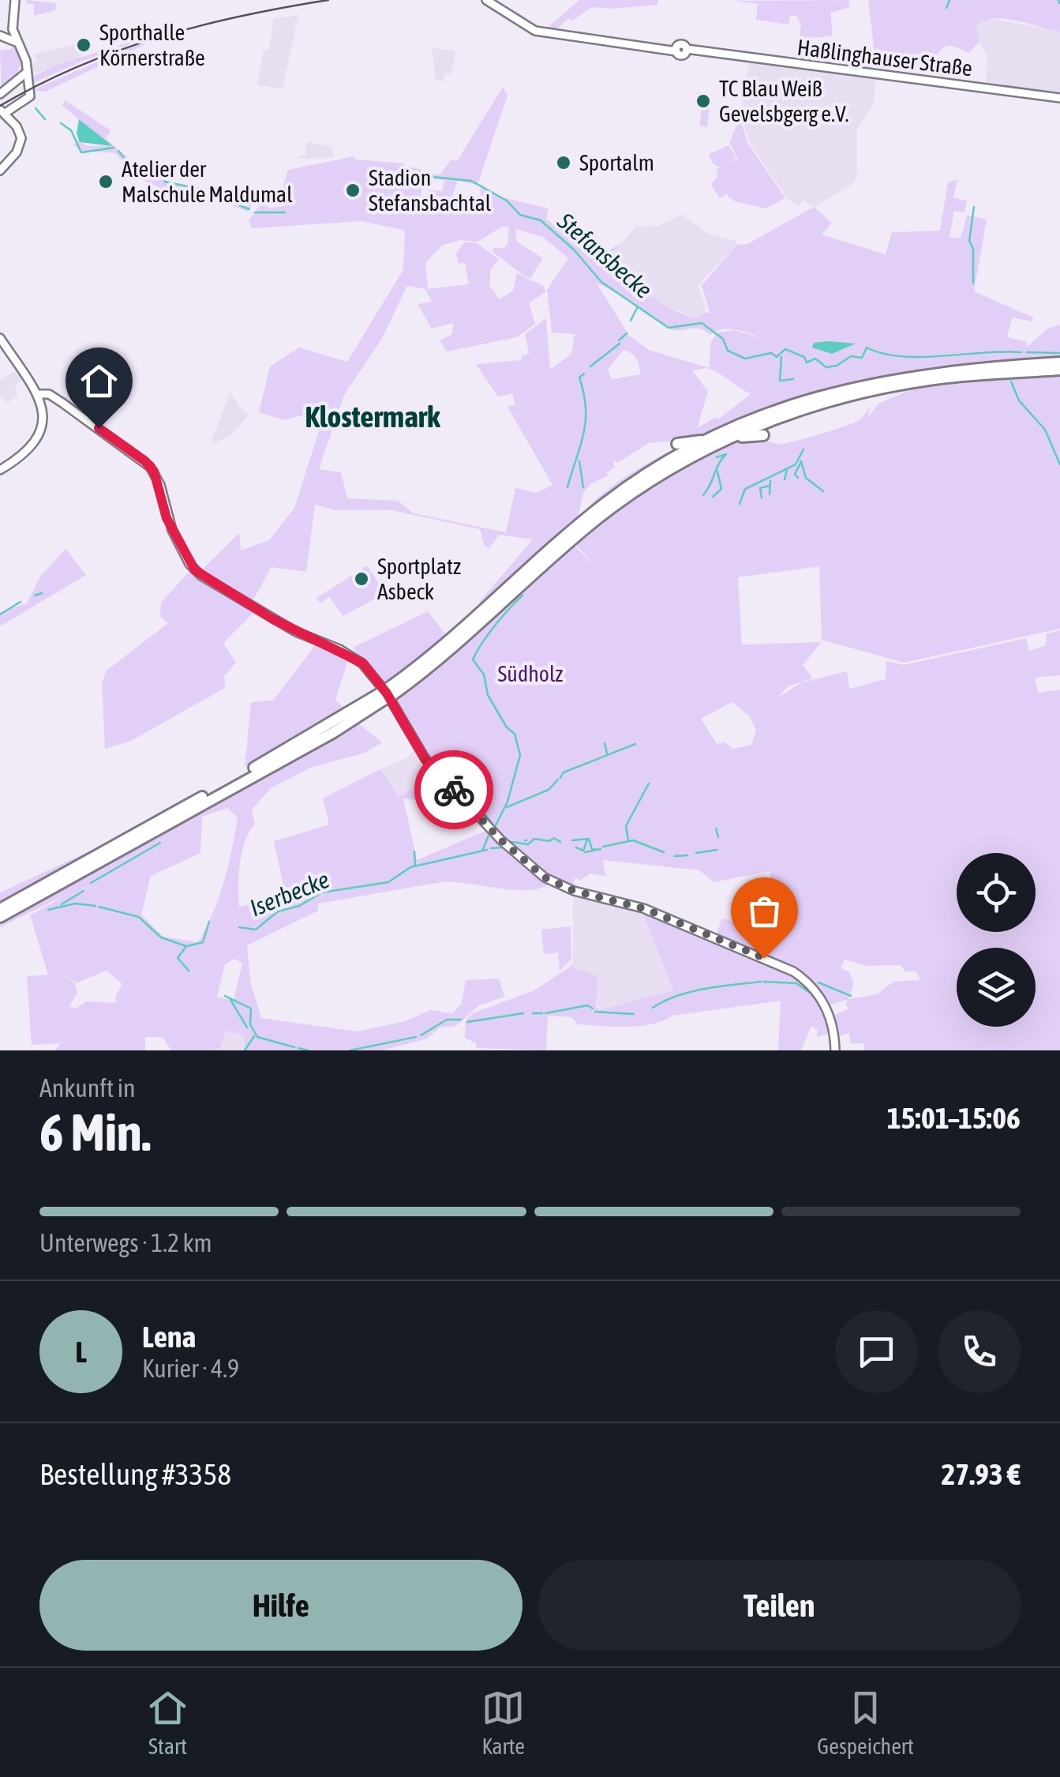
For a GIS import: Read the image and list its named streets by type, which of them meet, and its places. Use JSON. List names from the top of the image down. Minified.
{"streets":{"main road":["Haßlinghauser Straße"]},"districts":["Klostermark"],"water":["Stefansbecke","Iserbecke"],"parks":["Südholz"],"places":["Sporthalle Körnerstraße","TC Blau Weiß Gevelsbgerg e.V.","Sportalm","Atelier der Malschule Maldumal","Stadion Stefansbachtal","Sportplatz Asbeck"],"page":{"heading":["6 Min.","Ankunft in","15:01–15:06"],"panel":["Lena","Kurier · 4.9","Bestellung #3358","27.93 €"],"bar":"Unterwegs · 1.2 km","round":"L","buttons":["Hilfe","Teilen"],"tabs":["Start","Karte","Gespeichert"]}}
